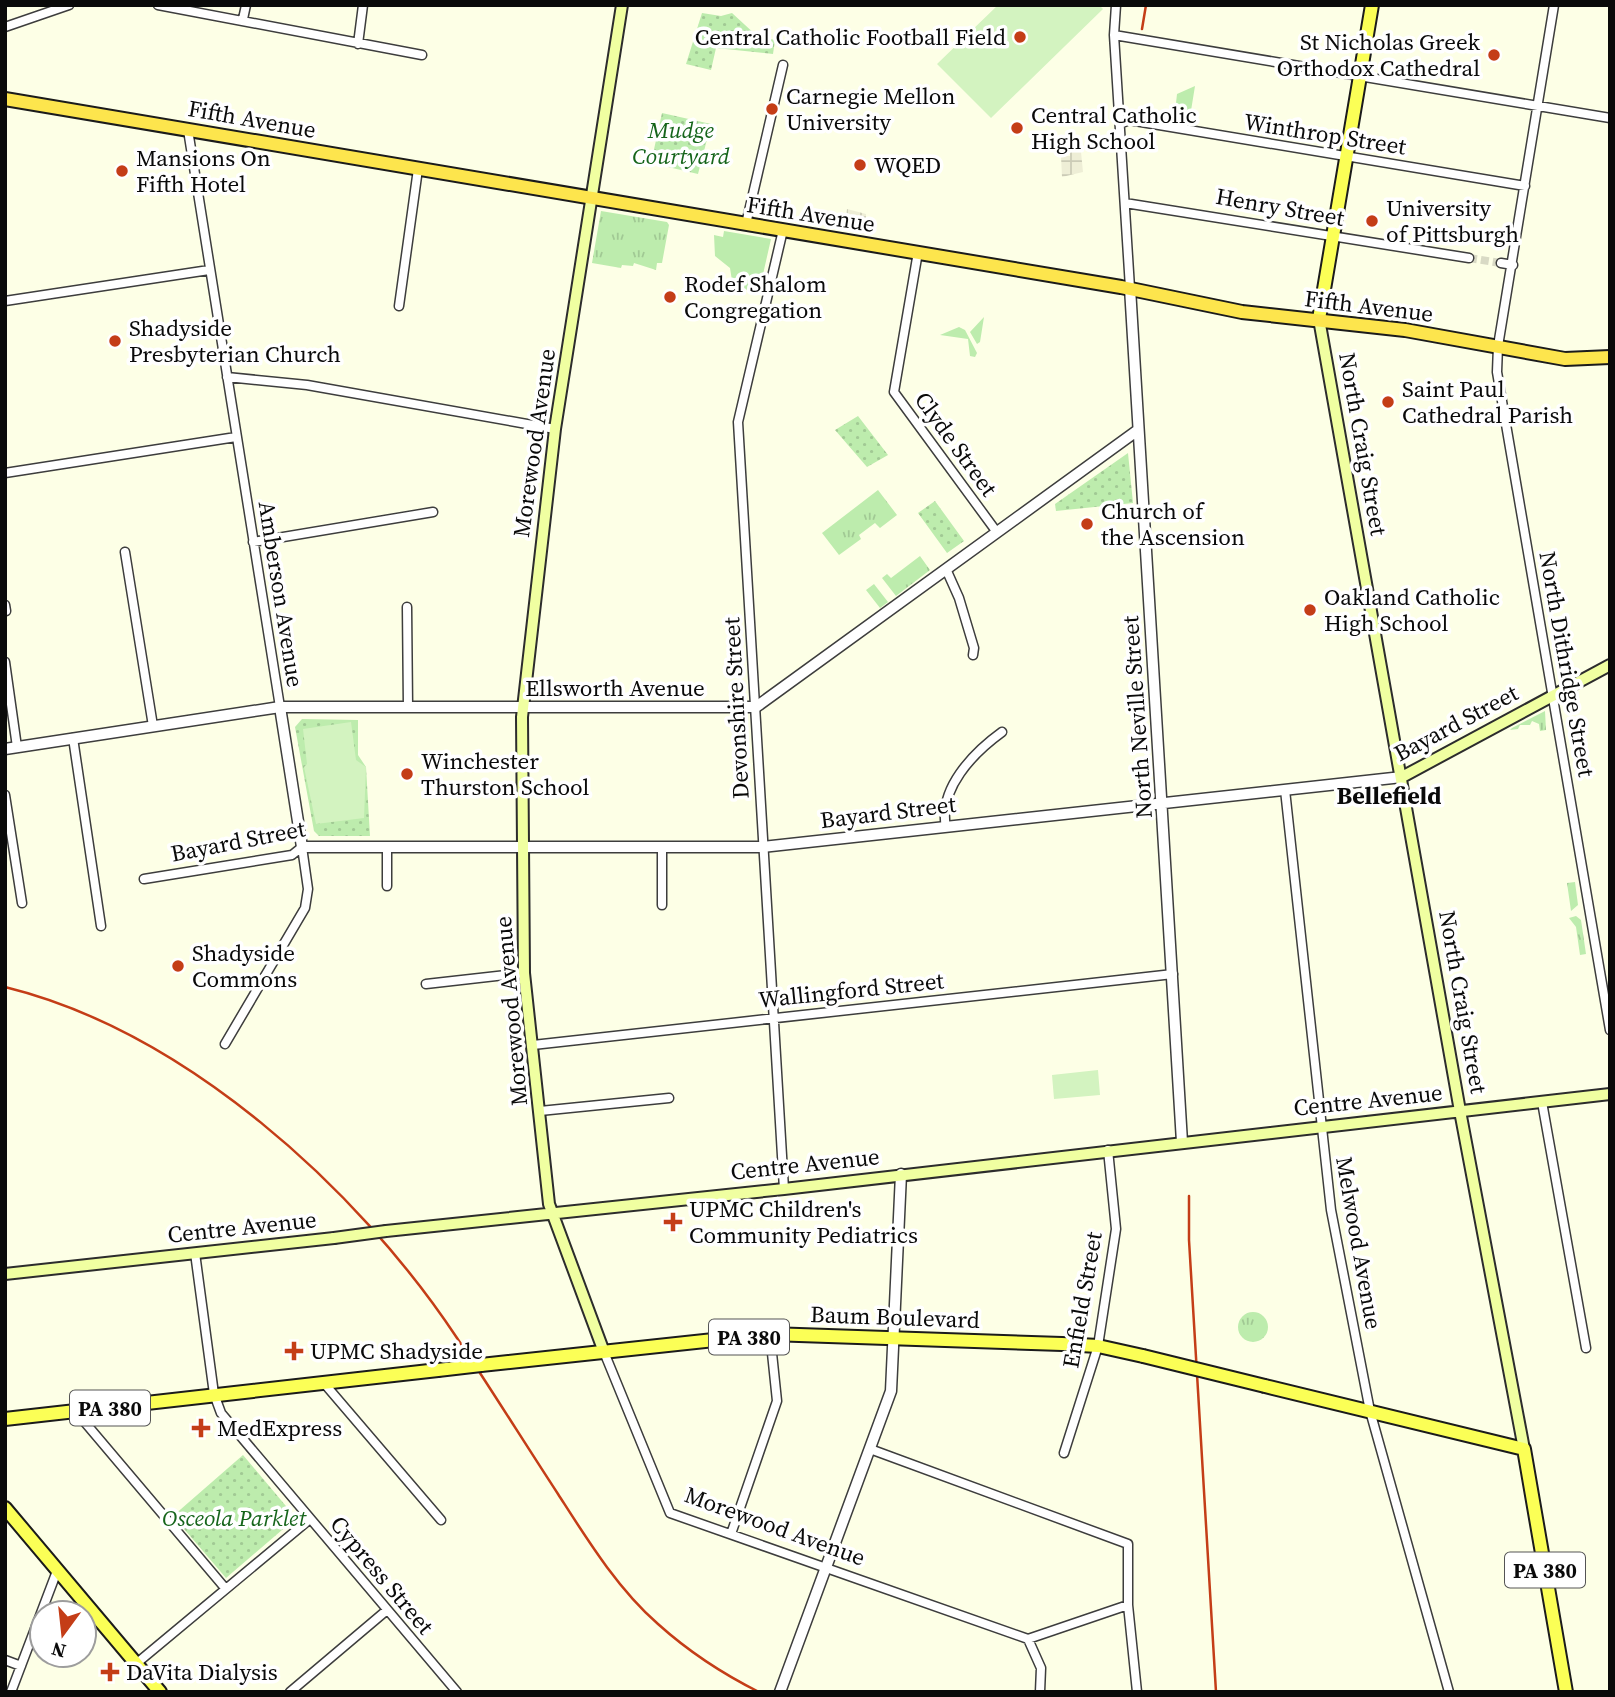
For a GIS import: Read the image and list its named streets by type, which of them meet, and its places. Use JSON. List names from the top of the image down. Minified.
{"streets":{"highway":["Fifth Avenue"],"main road":["Morewood Avenue","North Craig Street","Bayard Street","Centre Avenue","Baum Boulevard","PA 380"],"street":["Winthrop Street","Henry Street","Clyde Street","Amberson Avenue","North Dithridge Street","Ellsworth Avenue","Devonshire Street","North Neville Street","Wallingford Street","Melwood Avenue","Enfield Street","Cypress Street"]},"crossings":[["Fifth Avenue","Morewood Avenue"],["Fifth Avenue","Clyde Street"],["Fifth Avenue","North Craig Street"],["Fifth Avenue","Amberson Avenue"],["Fifth Avenue","North Dithridge Street"],["Fifth Avenue","Devonshire Street"],["Fifth Avenue","North Neville Street"],["Winthrop Street","North Dithridge Street"],["Morewood Avenue","Ellsworth Avenue"],["Morewood Avenue","Bayard Street"],["Morewood Avenue","Wallingford Street"],["Morewood Avenue","Centre Avenue"],["Morewood Avenue","Baum Boulevard"],["North Craig Street","Bayard Street"],["North Craig Street","Centre Avenue"],["North Craig Street","Baum Boulevard"],["Amberson Avenue","Ellsworth Avenue"],["Amberson Avenue","Bayard Street"],["North Dithridge Street","Bayard Street"],["Ellsworth Avenue","Devonshire Street"],["Devonshire Street","Bayard Street"],["Devonshire Street","Wallingford Street"],["Devonshire Street","Centre Avenue"],["North Neville Street","Bayard Street"],["North Neville Street","Wallingford Street"],["North Neville Street","Centre Avenue"],["Bayard Street","Melwood Avenue"],["Centre Avenue","Melwood Avenue"],["Centre Avenue","Enfield Street"],["Centre Avenue","Cypress Street"],["Melwood Avenue","Baum Boulevard"],["Enfield Street","Baum Boulevard"],["Baum Boulevard","Cypress Street"]],"districts":["Bellefield"],"parks":["Mudge Courtyard","Osceola Parklet"],"places":{"other":["Central Catholic Football Field","St Nicholas Greek Orthodox Cathedral","Carnegie Mellon University","Central Catholic High School","WQED","Mansions On Fifth Hotel","University of Pittsburgh","Rodef Shalom Congregation","Shadyside Presbyterian Church","Saint Paul Cathedral Parish","Church of the Ascension","Oakland Catholic High School","Winchester Thurston School","Shadyside Commons"],"health":["UPMC Children's Community Pediatrics","UPMC Shadyside","MedExpress","DaVita Dialysis"]},"north":"bottom"}
